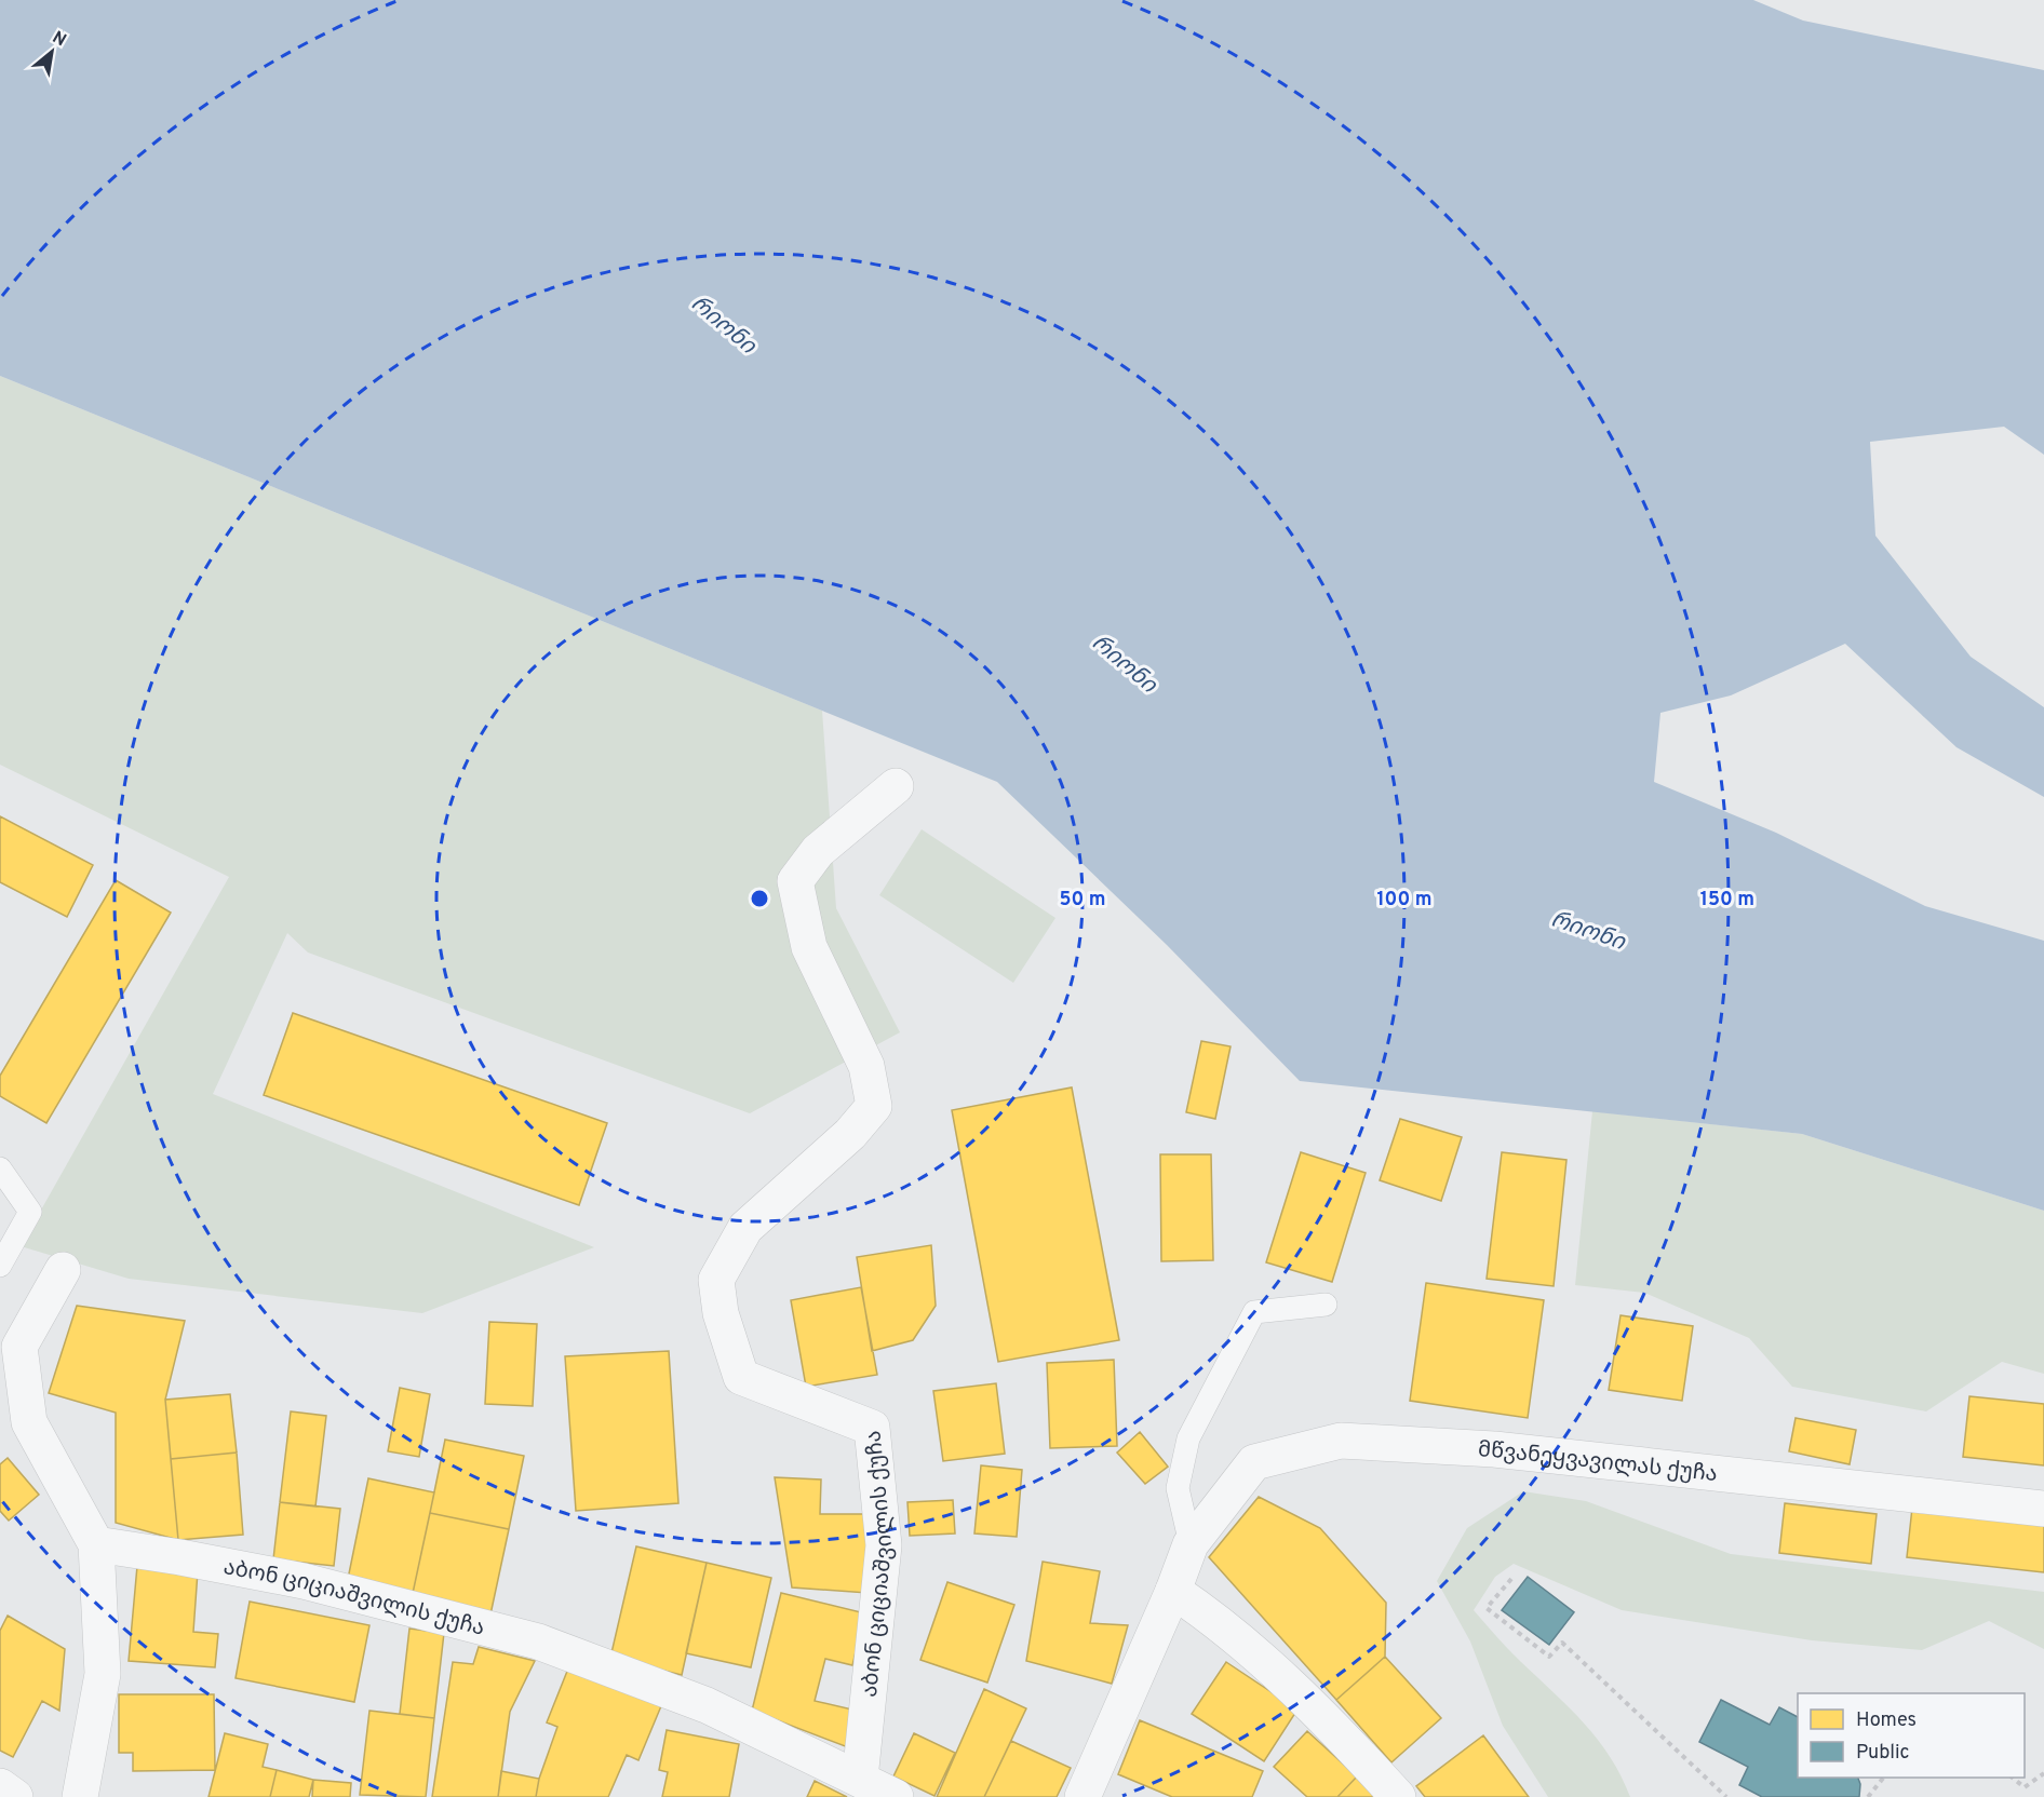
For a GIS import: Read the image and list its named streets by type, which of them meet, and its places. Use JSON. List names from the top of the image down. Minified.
{"streets":{"street":["მწვანეყვავილას ქუჩა","აბონ ციციაშვილის ქუჩა"]},"water":["რიონი"],"legend":["Homes","Public"],"north":"top right","rings":["50 m","100 m","150 m"]}
